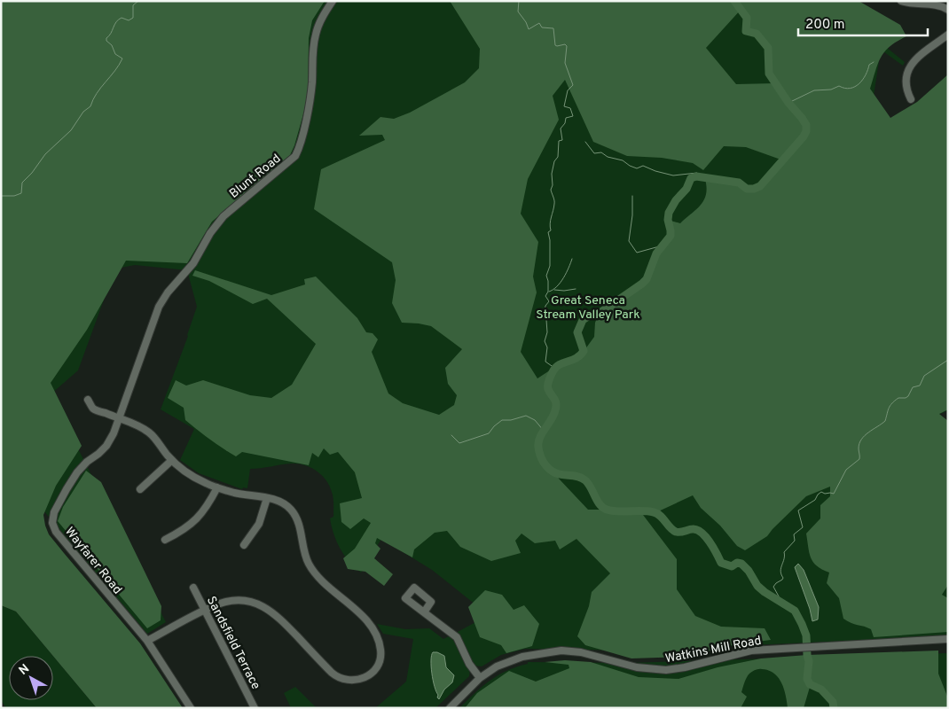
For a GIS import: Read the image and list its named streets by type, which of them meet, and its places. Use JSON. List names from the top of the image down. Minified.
{"streets":{"street":["Blunt Road","Wayfarer Road","Sandsfield Terrace","Watkins Mill Road"]},"crossings":[["Blunt Road","Wayfarer Road"]],"parks":["Great Seneca Stream Valley Park"],"scale_bar":"200 m","north":"top left"}
